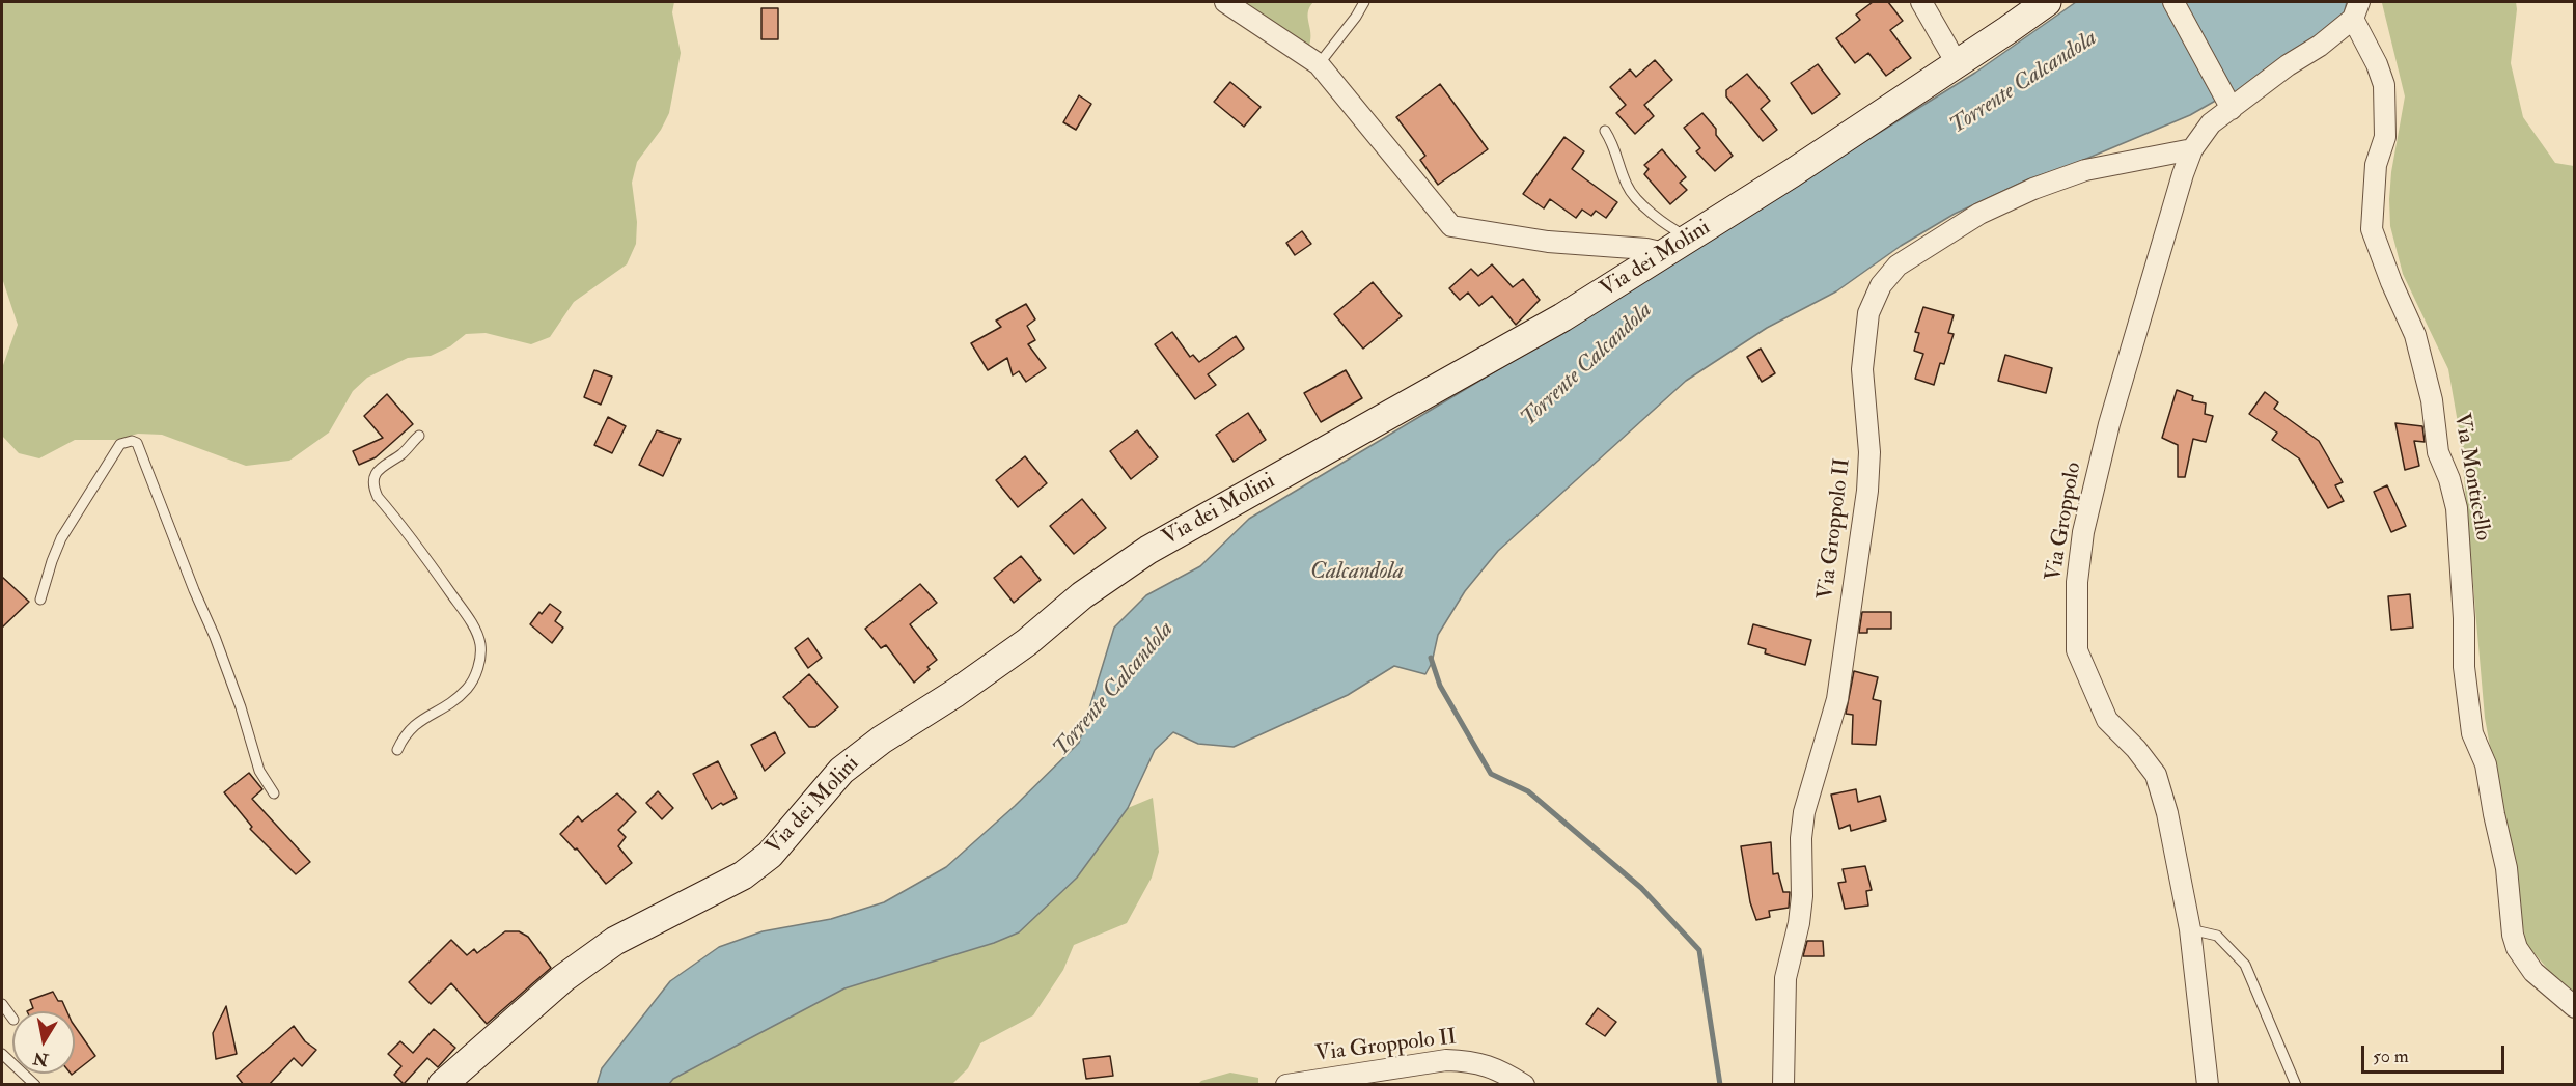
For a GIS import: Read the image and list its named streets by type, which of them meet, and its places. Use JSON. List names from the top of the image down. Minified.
{"streets":{"street":["Via dei Molini","Via Monticello","Via Groppolo","Via Groppolo II"]},"crossings":[["Via Monticello","Via Groppolo"],["Via Groppolo","Via Groppolo II"]],"water":["Torrente Calcandola","Calcandola"],"scale_bar":"50 m","north":"bottom"}
